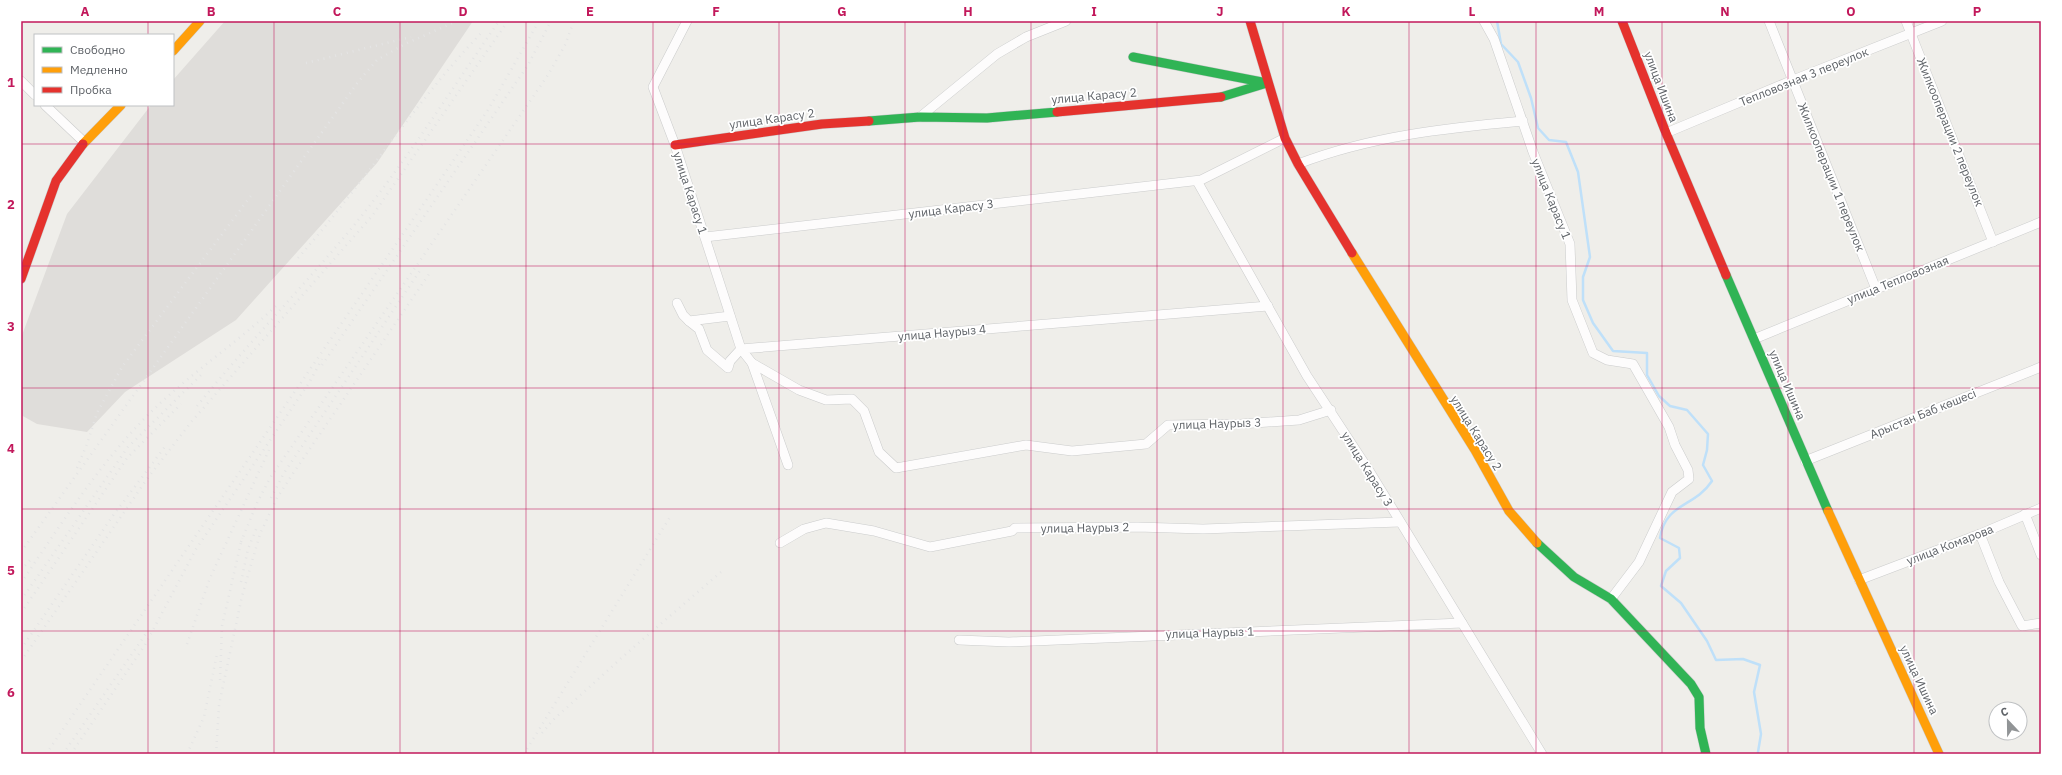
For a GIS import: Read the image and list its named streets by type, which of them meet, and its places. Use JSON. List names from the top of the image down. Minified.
{"streets":{"street":["Тепловозная 3 переулок","улица Ишина","улица Карасу 2","Жилкооперации 2 переулок","Жилкооперации 1 переулок","улица Карасу 1","улица Карасу 3","улица Тепловозная","улица Наурыз 4","Арыстан Баб көшесі","улица Наурыз 3","улица Наурыз 2","улица Комарова","улица Наурыз 1"]},"crossings":[["Тепловозная 3 переулок","улица Ишина"],["Тепловозная 3 переулок","Жилкооперации 2 переулок"],["Тепловозная 3 переулок","Жилкооперации 1 переулок"],["улица Ишина","улица Тепловозная"],["улица Ишина","Арыстан Баб көшесі"],["улица Ишина","улица Комарова"],["улица Карасу 2","улица Карасу 1"],["улица Карасу 2","улица Карасу 3"],["Жилкооперации 2 переулок","улица Тепловозная"],["Жилкооперации 1 переулок","улица Тепловозная"],["улица Карасу 1","улица Карасу 3"],["улица Карасу 1","улица Наурыз 4"],["улица Карасу 3","улица Наурыз 4"],["улица Карасу 3","улица Наурыз 3"],["улица Карасу 3","улица Наурыз 2"],["улица Карасу 3","улица Наурыз 1"]],"legend":["Свободно","Медленно","Пробка"],"north":"top","grid":{"columns":["A","B","C","D","E","F","G","H","I","J","K","L","M","N","O","P"],"rows":["1","2","3","4","5","6"]}}
